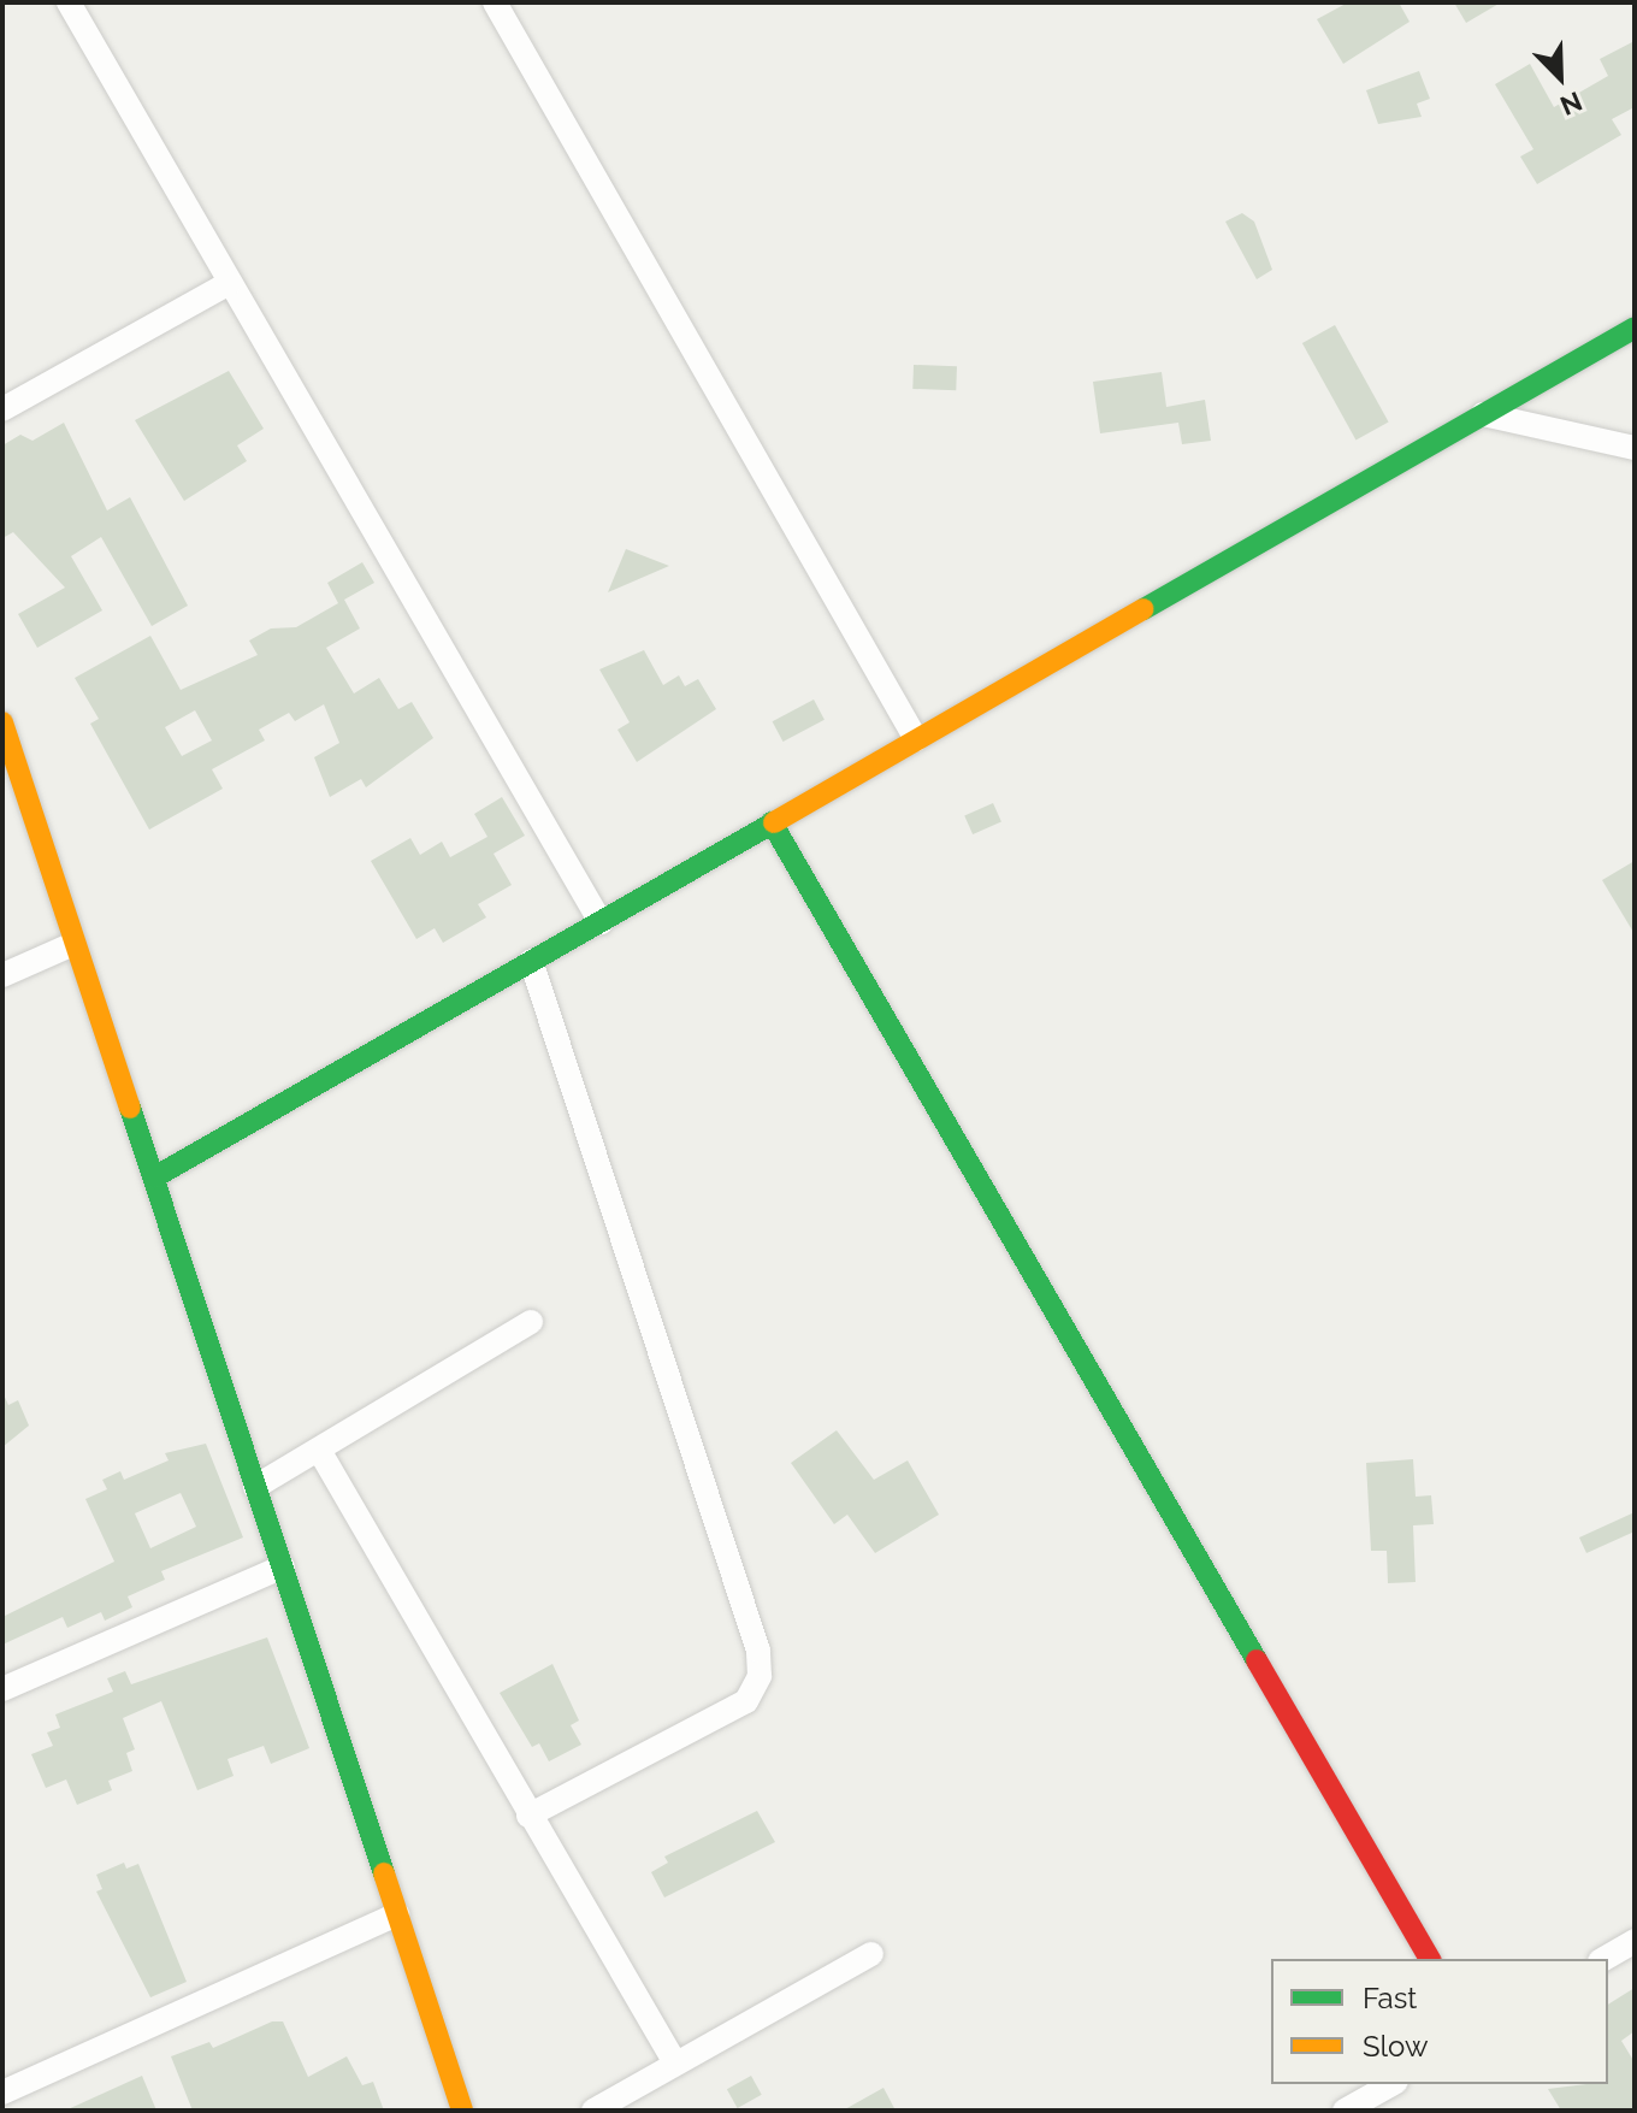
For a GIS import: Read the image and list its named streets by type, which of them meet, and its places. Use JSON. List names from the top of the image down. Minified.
{"legend":["Fast","Slow"],"north":"bottom right"}
